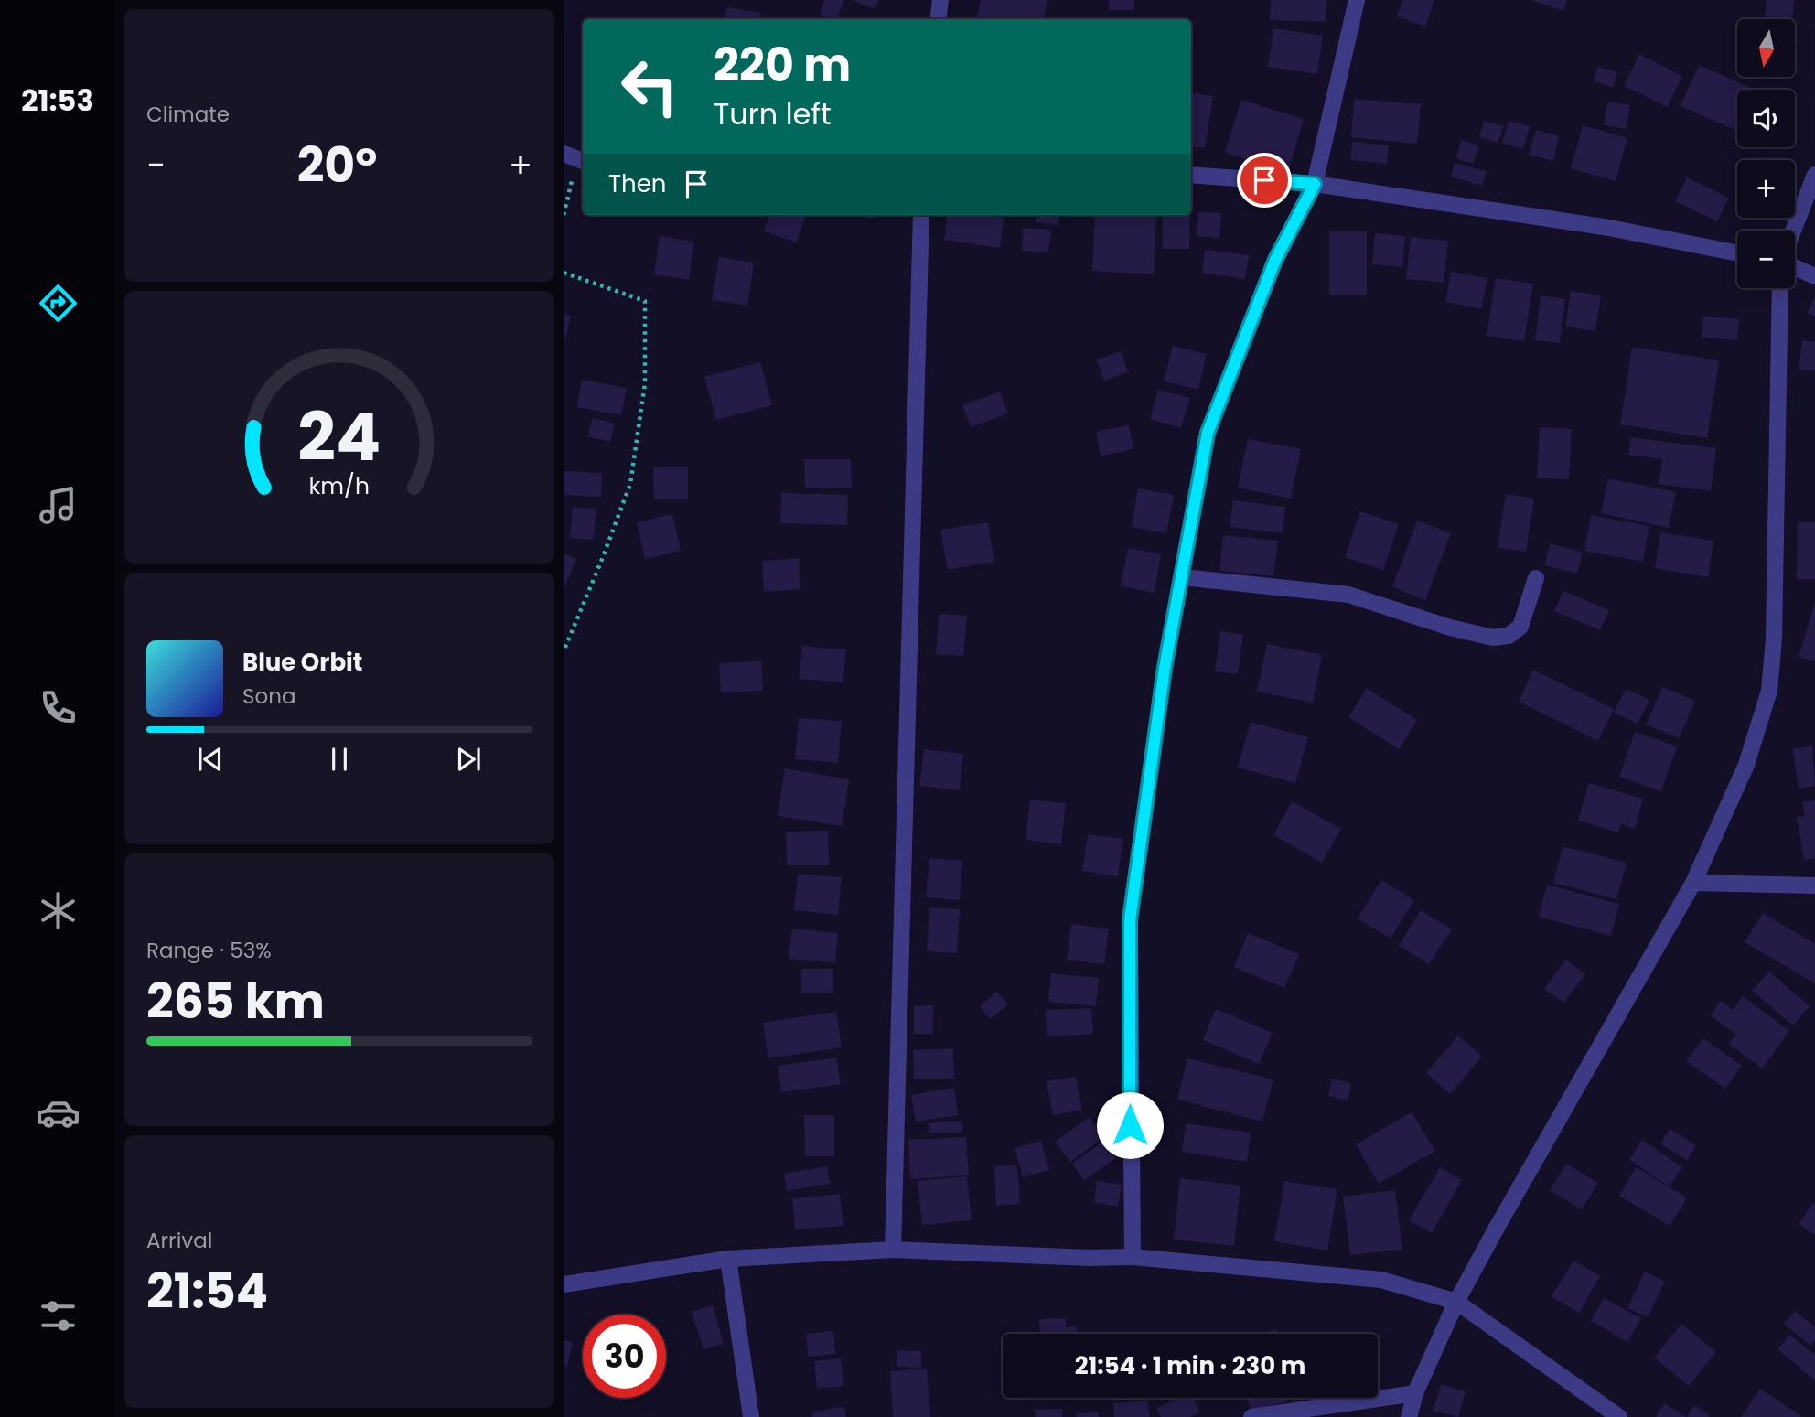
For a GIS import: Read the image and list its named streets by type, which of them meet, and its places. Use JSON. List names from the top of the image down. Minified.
{"north":"bottom","page":{"tabs":"21:53","tile":["Climate",["Range · 53%","265 km"],["Arrival","21:54"]],"map_buttons":["+","−"],"turn":["220 m","Turn left"],"heat":["−","20°","+"],"then":"Then","song":["Blue Orbit","Sona"],"limit":"30","trip":"21:54 · 1 min · 230 m","gauge":["24","km/h"]}}
